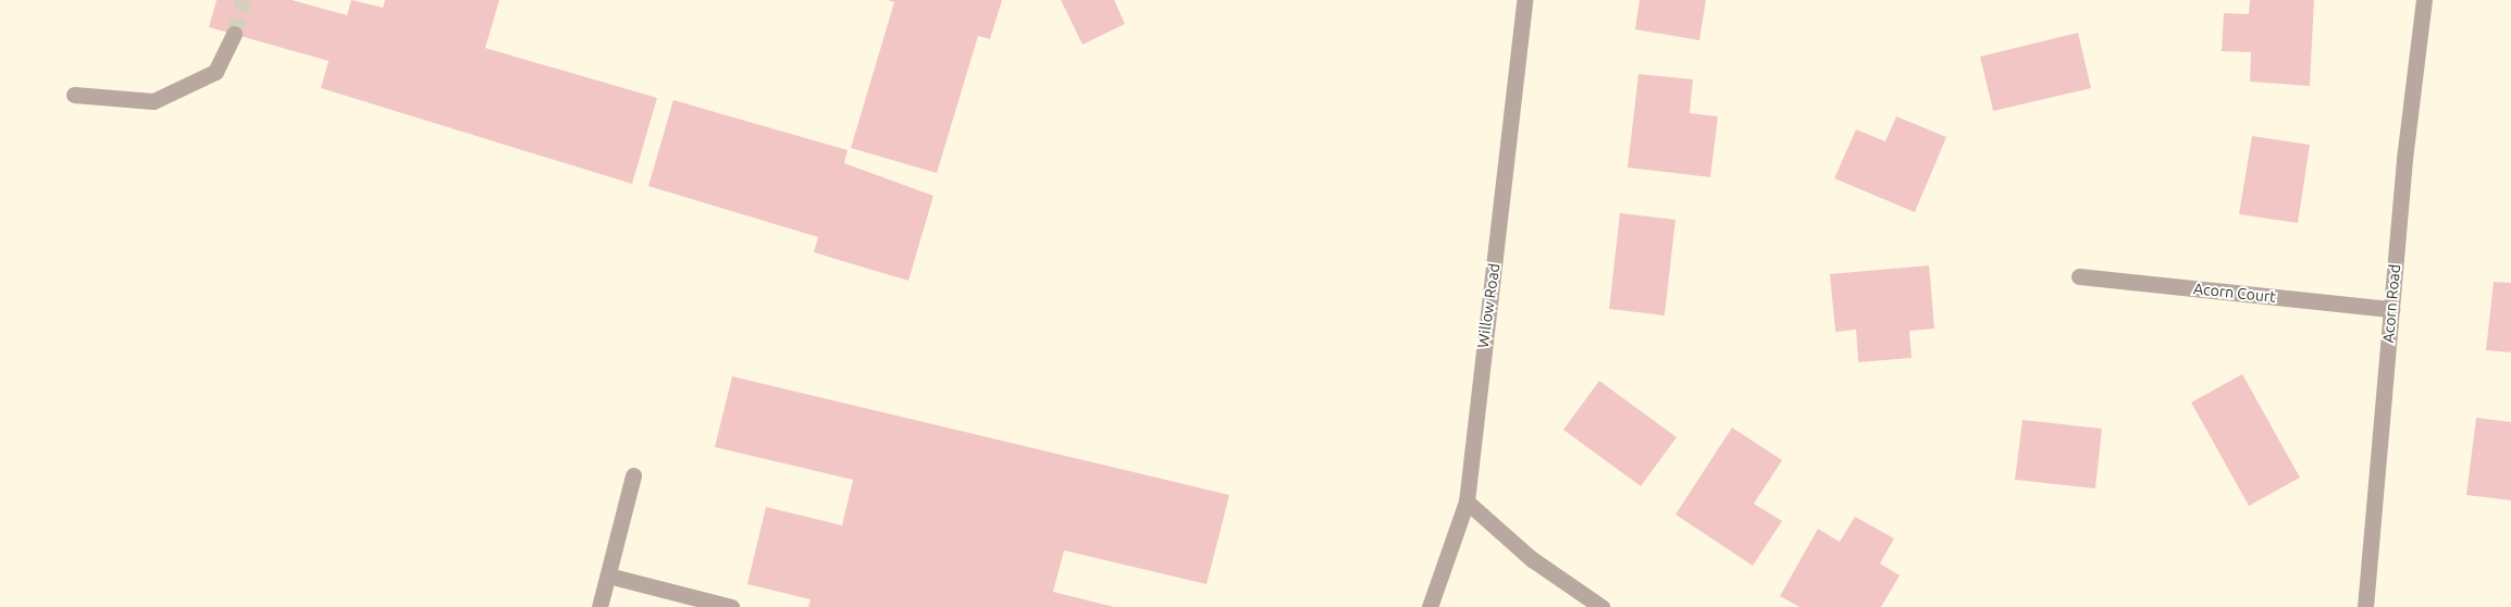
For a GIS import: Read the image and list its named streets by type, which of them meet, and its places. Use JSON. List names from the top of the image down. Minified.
{"streets":{"street":["Acorn Court","Acorn Road","Willow Road"]},"crossings":[["Acorn Court","Acorn Road"]]}
